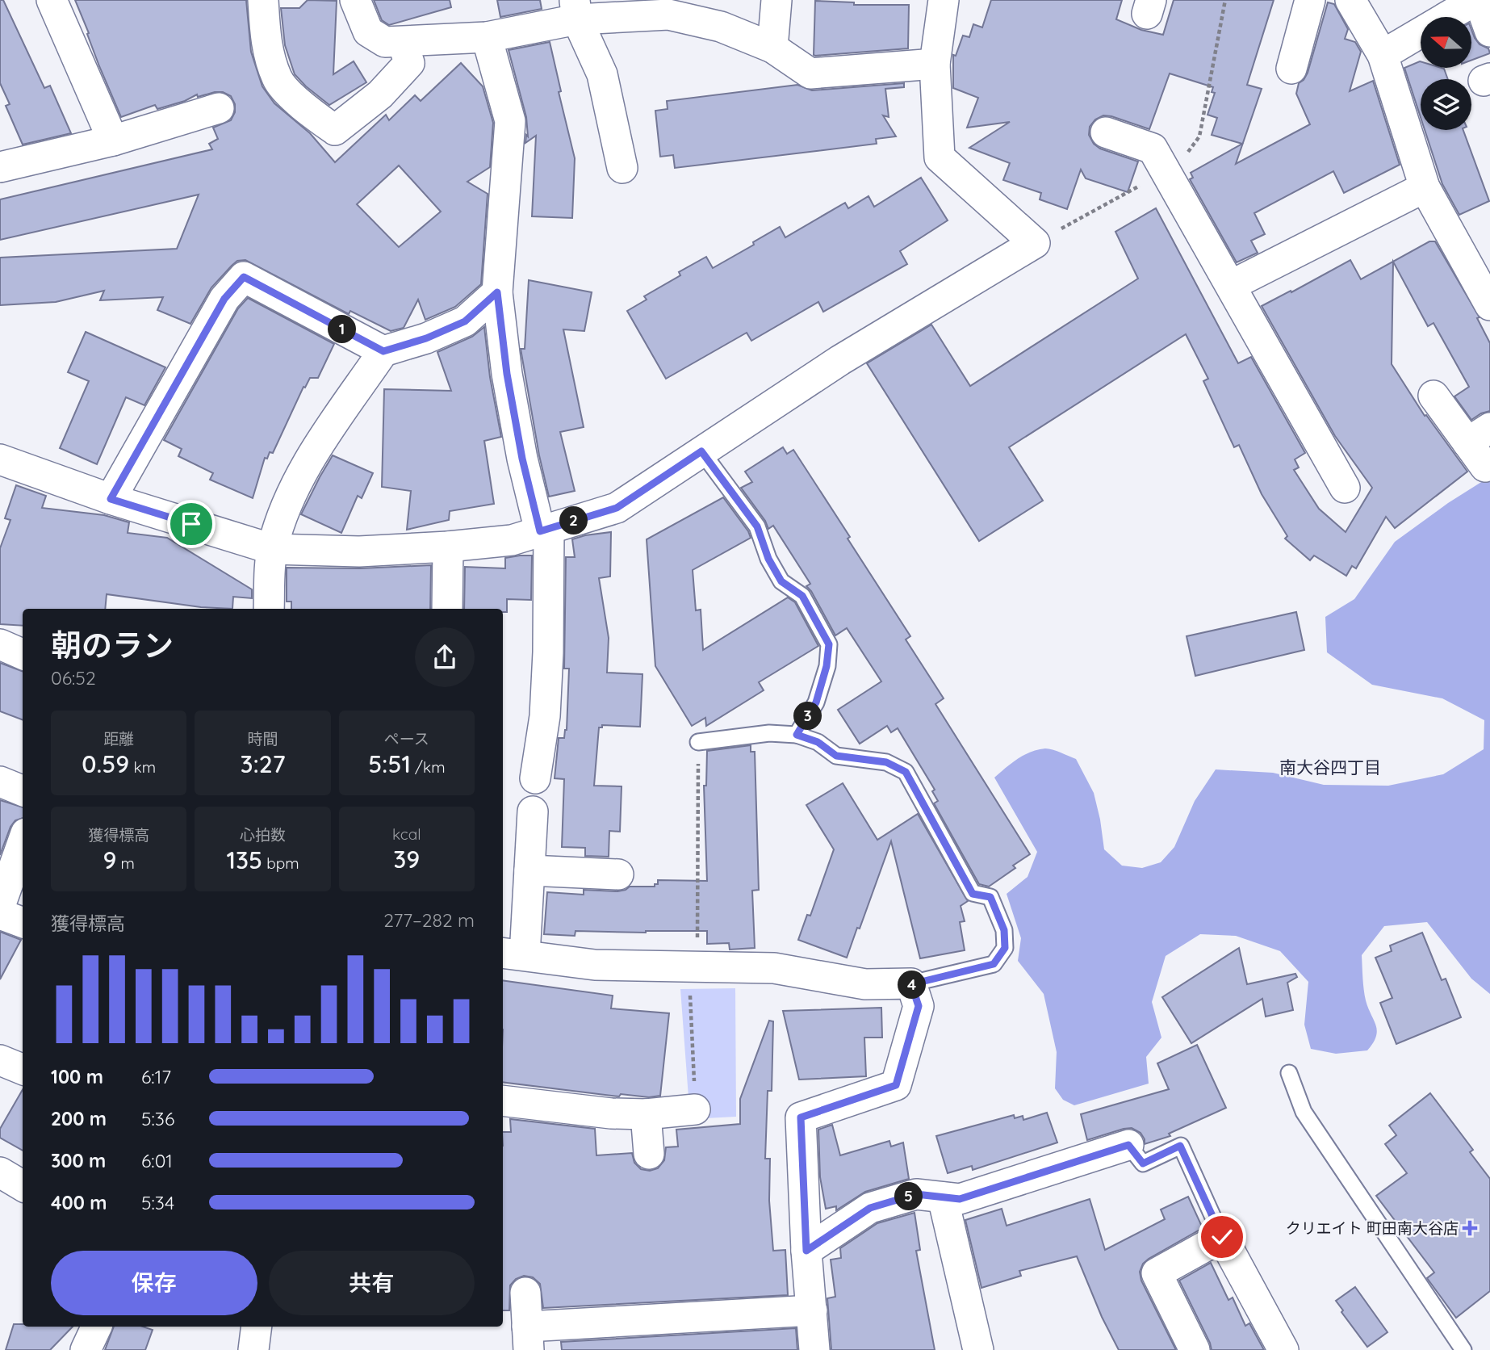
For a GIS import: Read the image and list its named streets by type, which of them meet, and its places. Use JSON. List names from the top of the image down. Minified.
{"districts":["南大谷四丁目"],"places":{"health":["クリエイト 町田南大谷店"]},"north":"left","page":{"pins":["1","2","3","4","5"],"heading":["朝のラン","06:52"],"stats":[["距離","0.59 km"],["時間","3:27"],["ペース","5:51 /km"],["獲得標高","9 m"],["心拍数","135 bpm"],["kcal","39"]],"chart":["獲得標高","277–282 m"],"list":[{"name":"100 m","note":"6:17"},{"name":"200 m","note":"5:36"},{"name":"300 m","note":"6:01"},{"name":"400 m","note":"5:34"}],"buttons":["保存","共有"]}}
